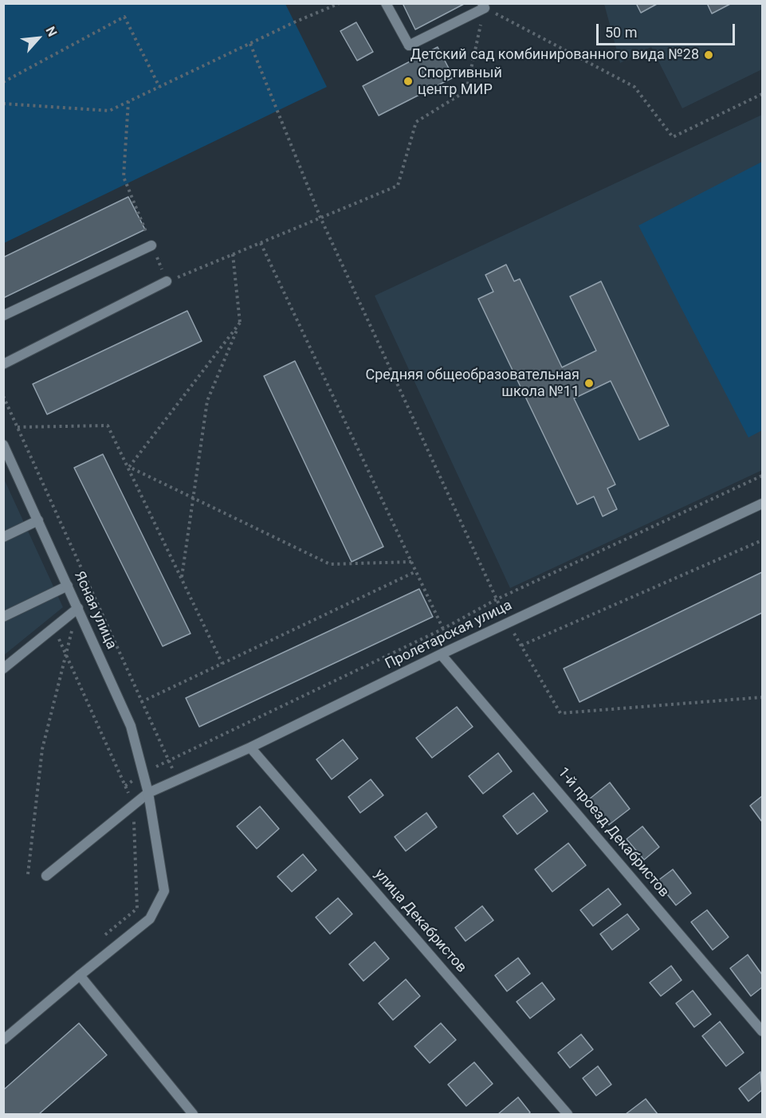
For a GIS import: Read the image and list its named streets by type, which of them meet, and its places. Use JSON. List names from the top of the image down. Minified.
{"streets":{"street":["Ясная улица","Пролетарская улица","1-й проезд Декабристов","улица Декабристов"]},"crossings":[["Ясная улица","Пролетарская улица"],["Пролетарская улица","1-й проезд Декабристов"],["Пролетарская улица","улица Декабристов"]],"places":["Детский сад комбинированного вида №28","Спортивный центр МИР","Средняя общеобразовательная школа №11"],"scale_bar":"50 m","north":"top right"}
